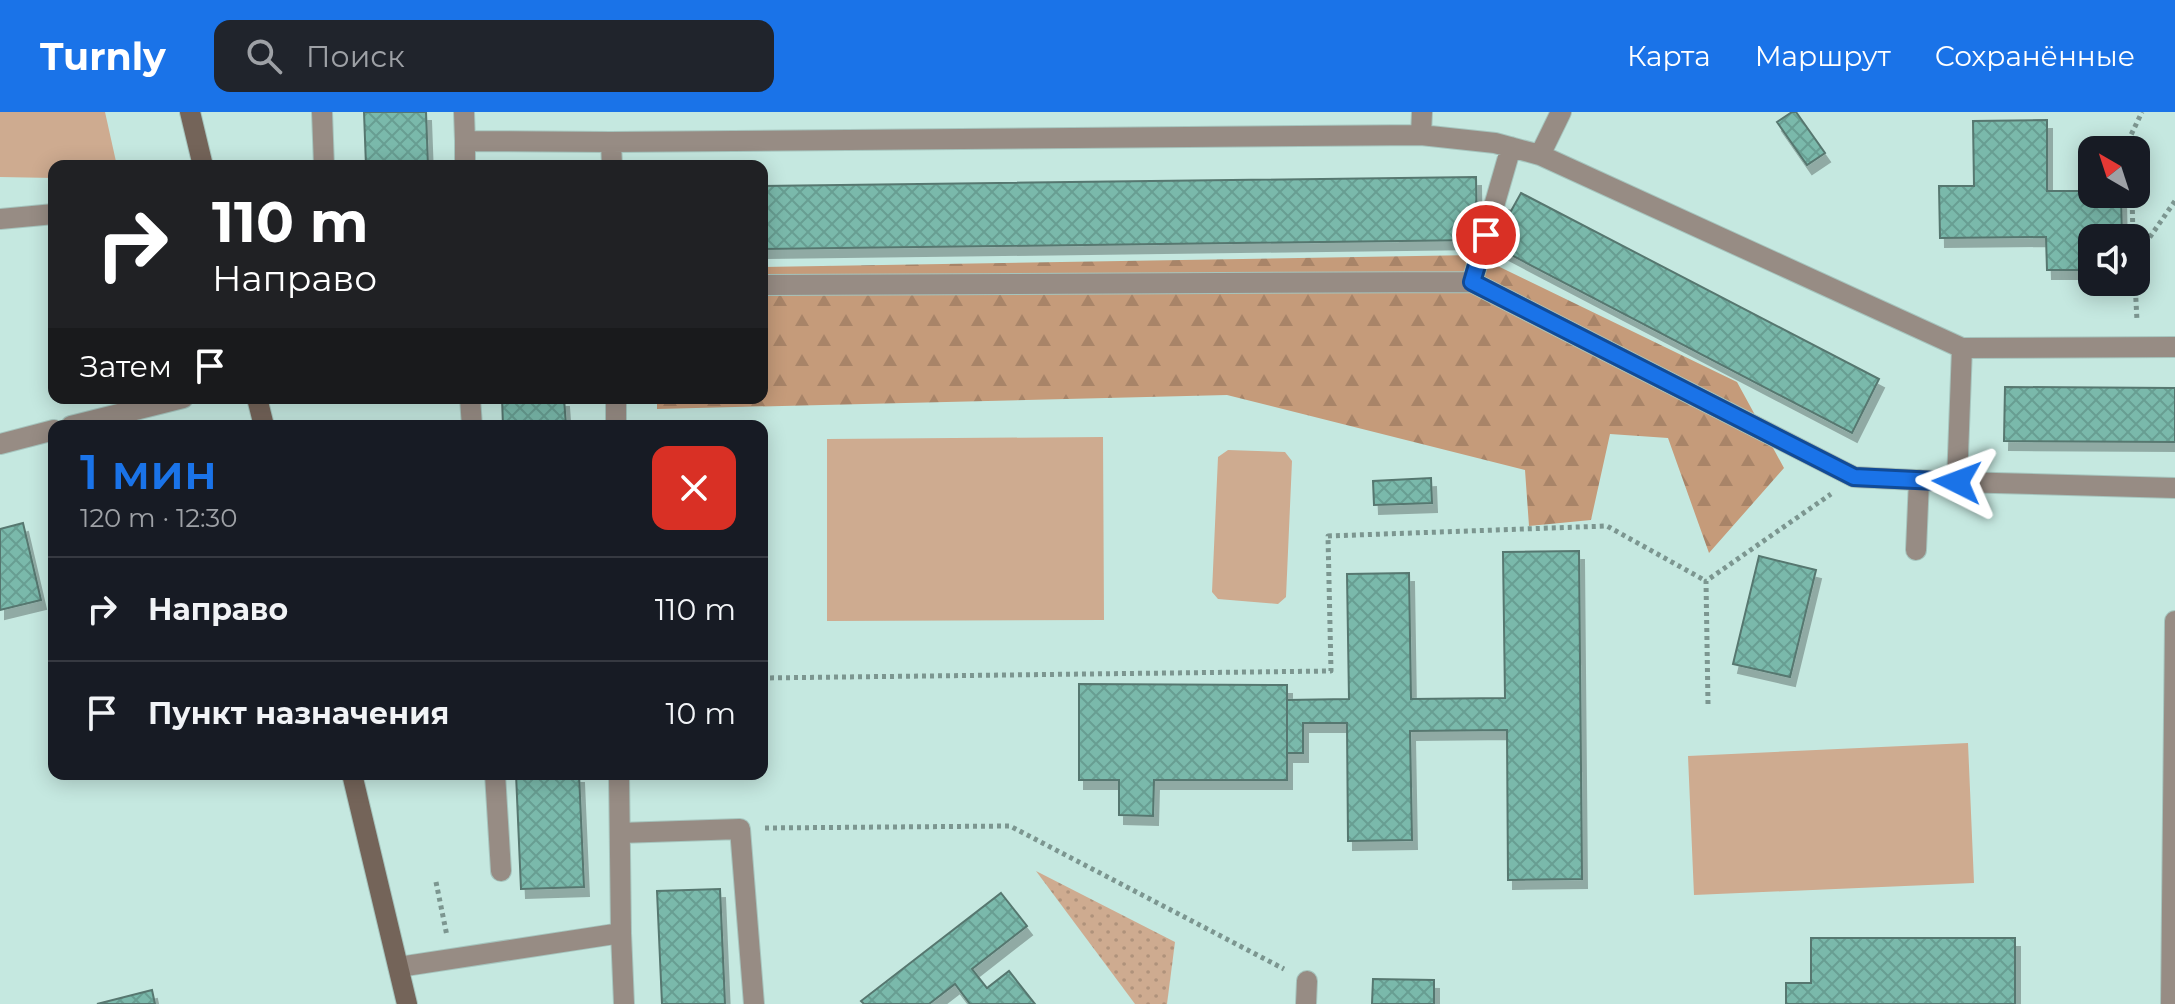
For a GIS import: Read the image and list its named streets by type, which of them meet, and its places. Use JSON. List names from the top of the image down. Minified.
{"north":"top left","page":{"header":"Turnly","search":"Поиск","nav":["Карта","Маршрут","Сохранённые"],"turn":["110 m","Направо"],"then":"Затем","heading":["1 мин","120 m · 12:30"],"list":[{"name":"Направо","value":"110 m"},{"name":"Пункт назначения","value":"10 m"}]}}
